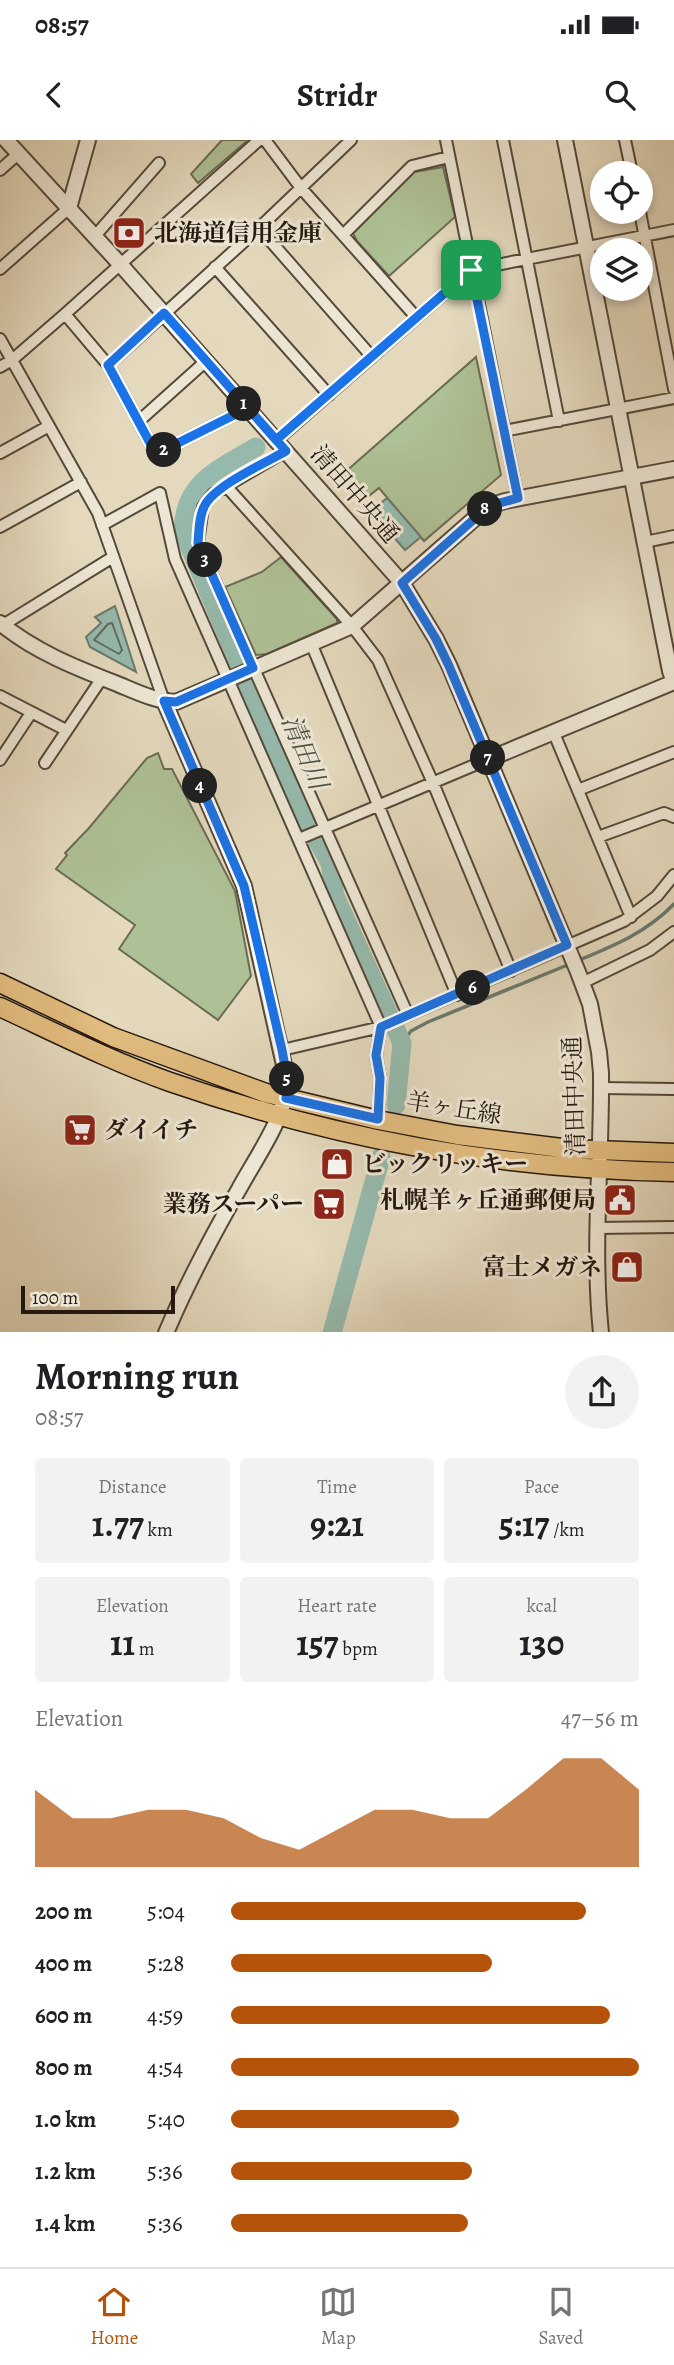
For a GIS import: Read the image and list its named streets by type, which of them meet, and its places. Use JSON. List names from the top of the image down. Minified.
{"streets":{"main road":["羊ヶ丘線"],"street":["清田中央通"]},"crossings":[["清田中央通","羊ヶ丘線"]],"water":["清田川"],"places":{"bank":["北海道信用金庫"],"supermarket":["ダイイチ","業務スーパー"],"shop":["ビックリッキー","富士メガネ"],"public building":["札幌羊ヶ丘通郵便局"]},"scale_bar":"100 m","page":{"status":"08:57","header":"Stridr","pins":["1","2","8","3","7","4","6","5"],"scale":"100 m","heading":["Morning run","08:57"],"stats":[["Distance","1.77 km"],["Time","9:21"],["Pace","5:17 /km"],["Elevation","11 m"],["Heart rate","157 bpm"],["kcal","130"]],"chart":["Elevation","47–56 m"],"list":[{"name":"200 m","note":"5:04"},{"name":"400 m","note":"5:28"},{"name":"600 m","note":"4:59"},{"name":"800 m","note":"4:54"},{"name":"1.0 km","note":"5:40"},{"name":"1.2 km","note":"5:36"},{"name":"1.4 km","note":"5:36"}],"tabs":["Home","Map","Saved"]}}
